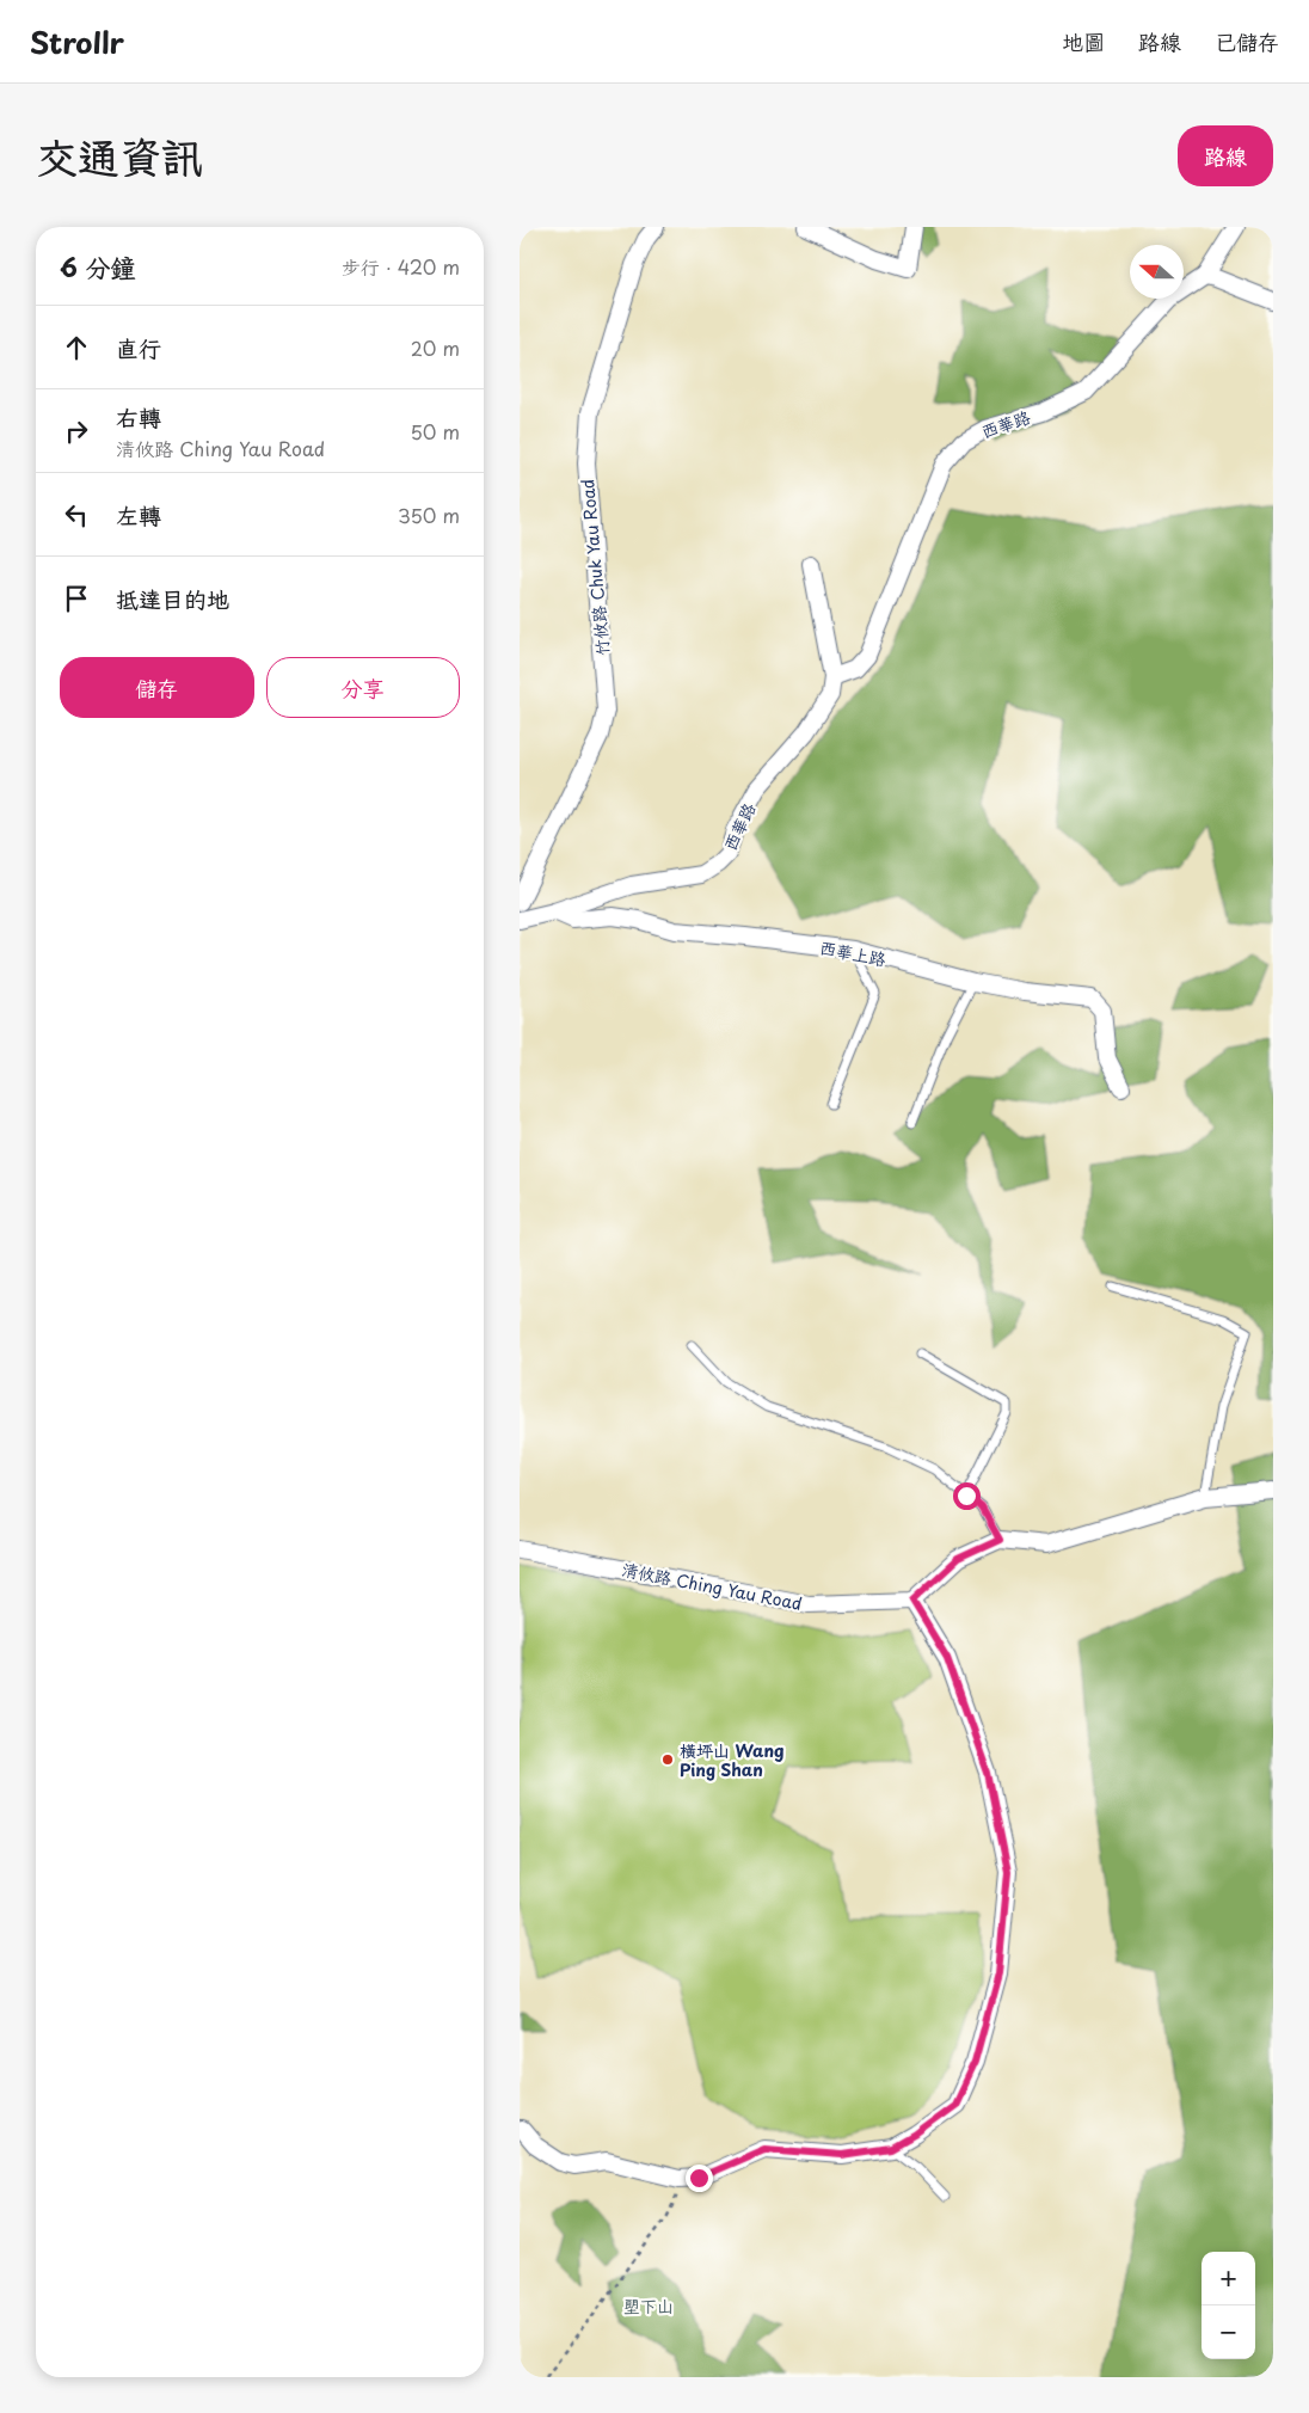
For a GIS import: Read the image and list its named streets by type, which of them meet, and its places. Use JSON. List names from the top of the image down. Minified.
{"streets":{"street":["西華路","竹攸路 Chuk Yau Road","西華上路","清攸路 Ching Yau Road"]},"crossings":[["西華路","西華上路"]],"parks":["塱下山"],"places":["橫坪山 Wang Ping Shan"],"north":"left","page":{"header":"Strollr","nav":["地圖","路線","已儲存"],"title":"交通資訊","buttons":["路線",["儲存","分享"]],"heading":["6 分鐘","步行 · 420 m"],"list":[["直行","20 m"],["右轉","清攸路 Ching Yau Road","50 m"],["左轉","350 m"],"抵達目的地"],"map_buttons":["+","−"]}}
